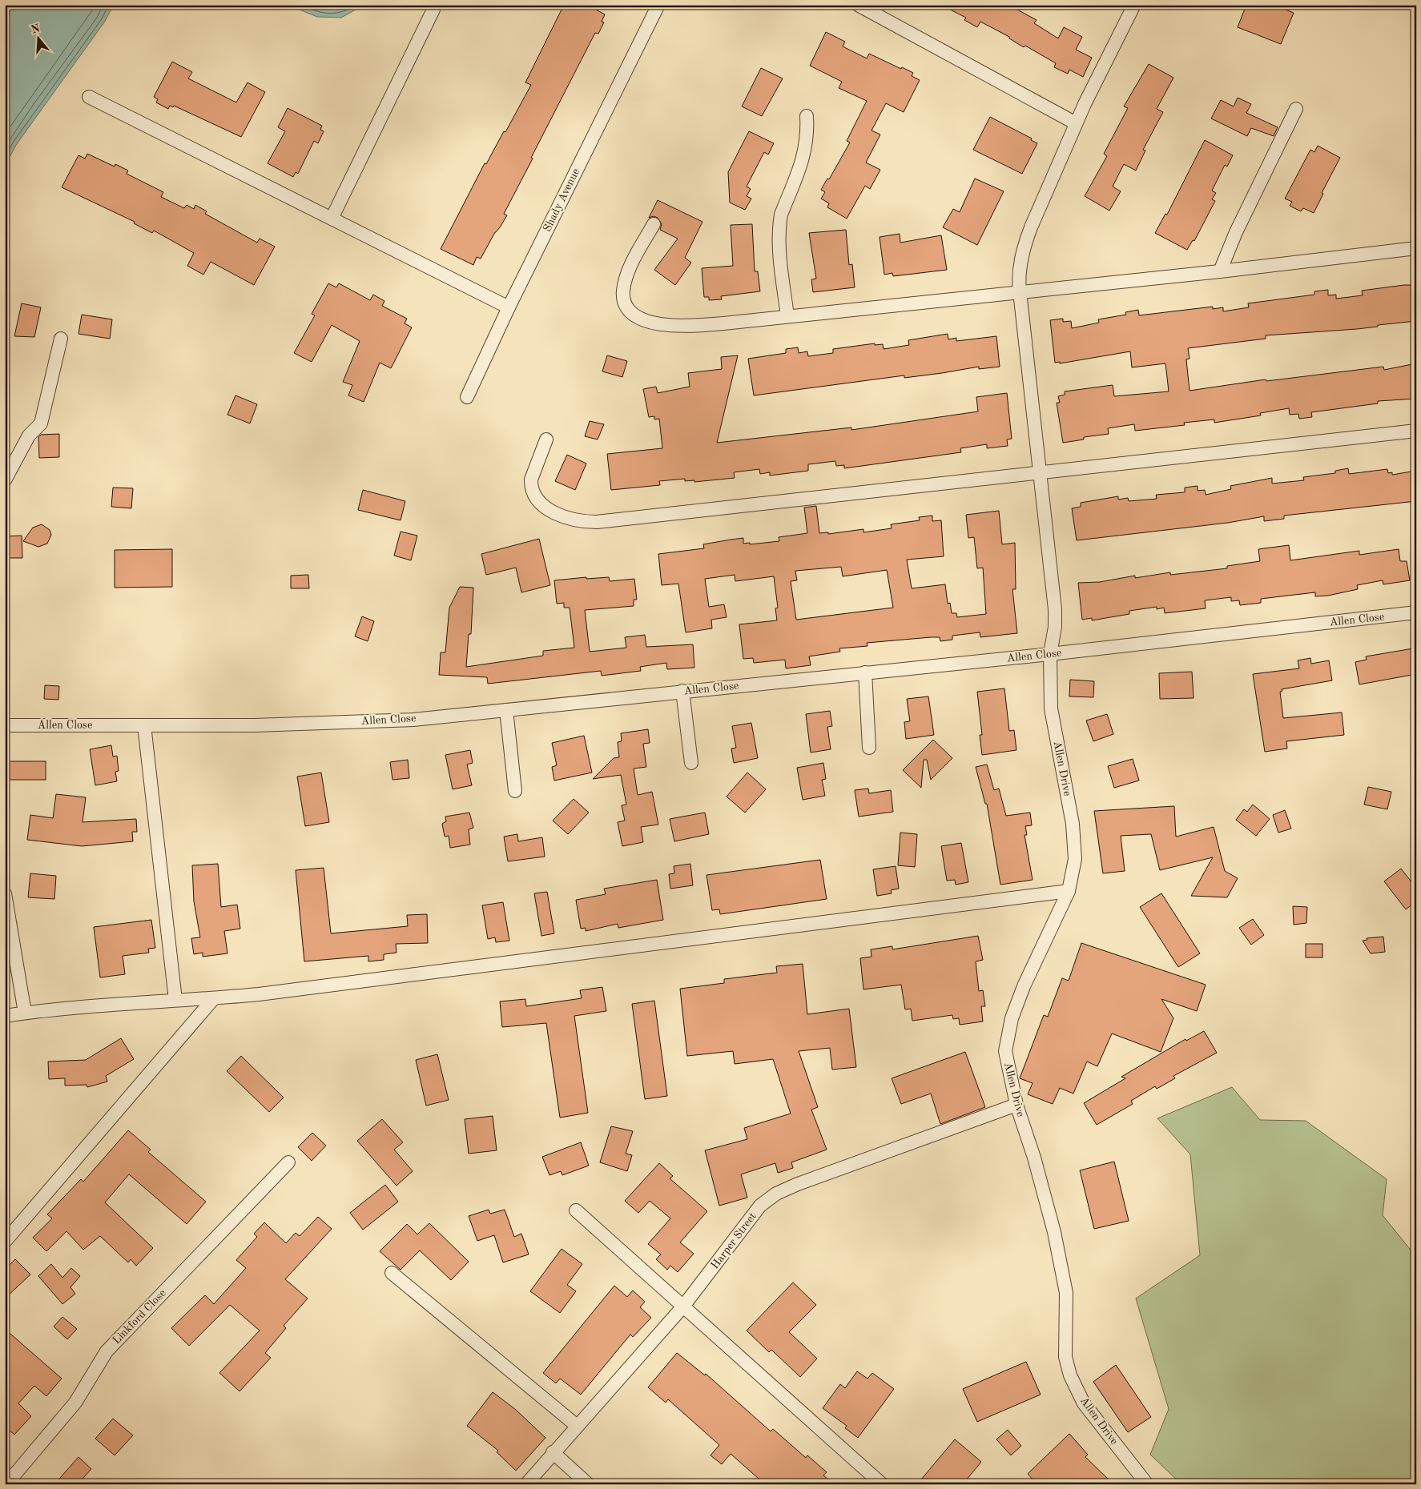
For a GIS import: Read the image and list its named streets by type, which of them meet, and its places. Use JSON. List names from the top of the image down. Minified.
{"streets":{"street":["Shady Avenue","Allen Close","Allen Drive","Harper Street","Linkford Close"]},"crossings":[["Allen Close","Allen Drive"],["Allen Drive","Harper Street"]],"north":"top"}
